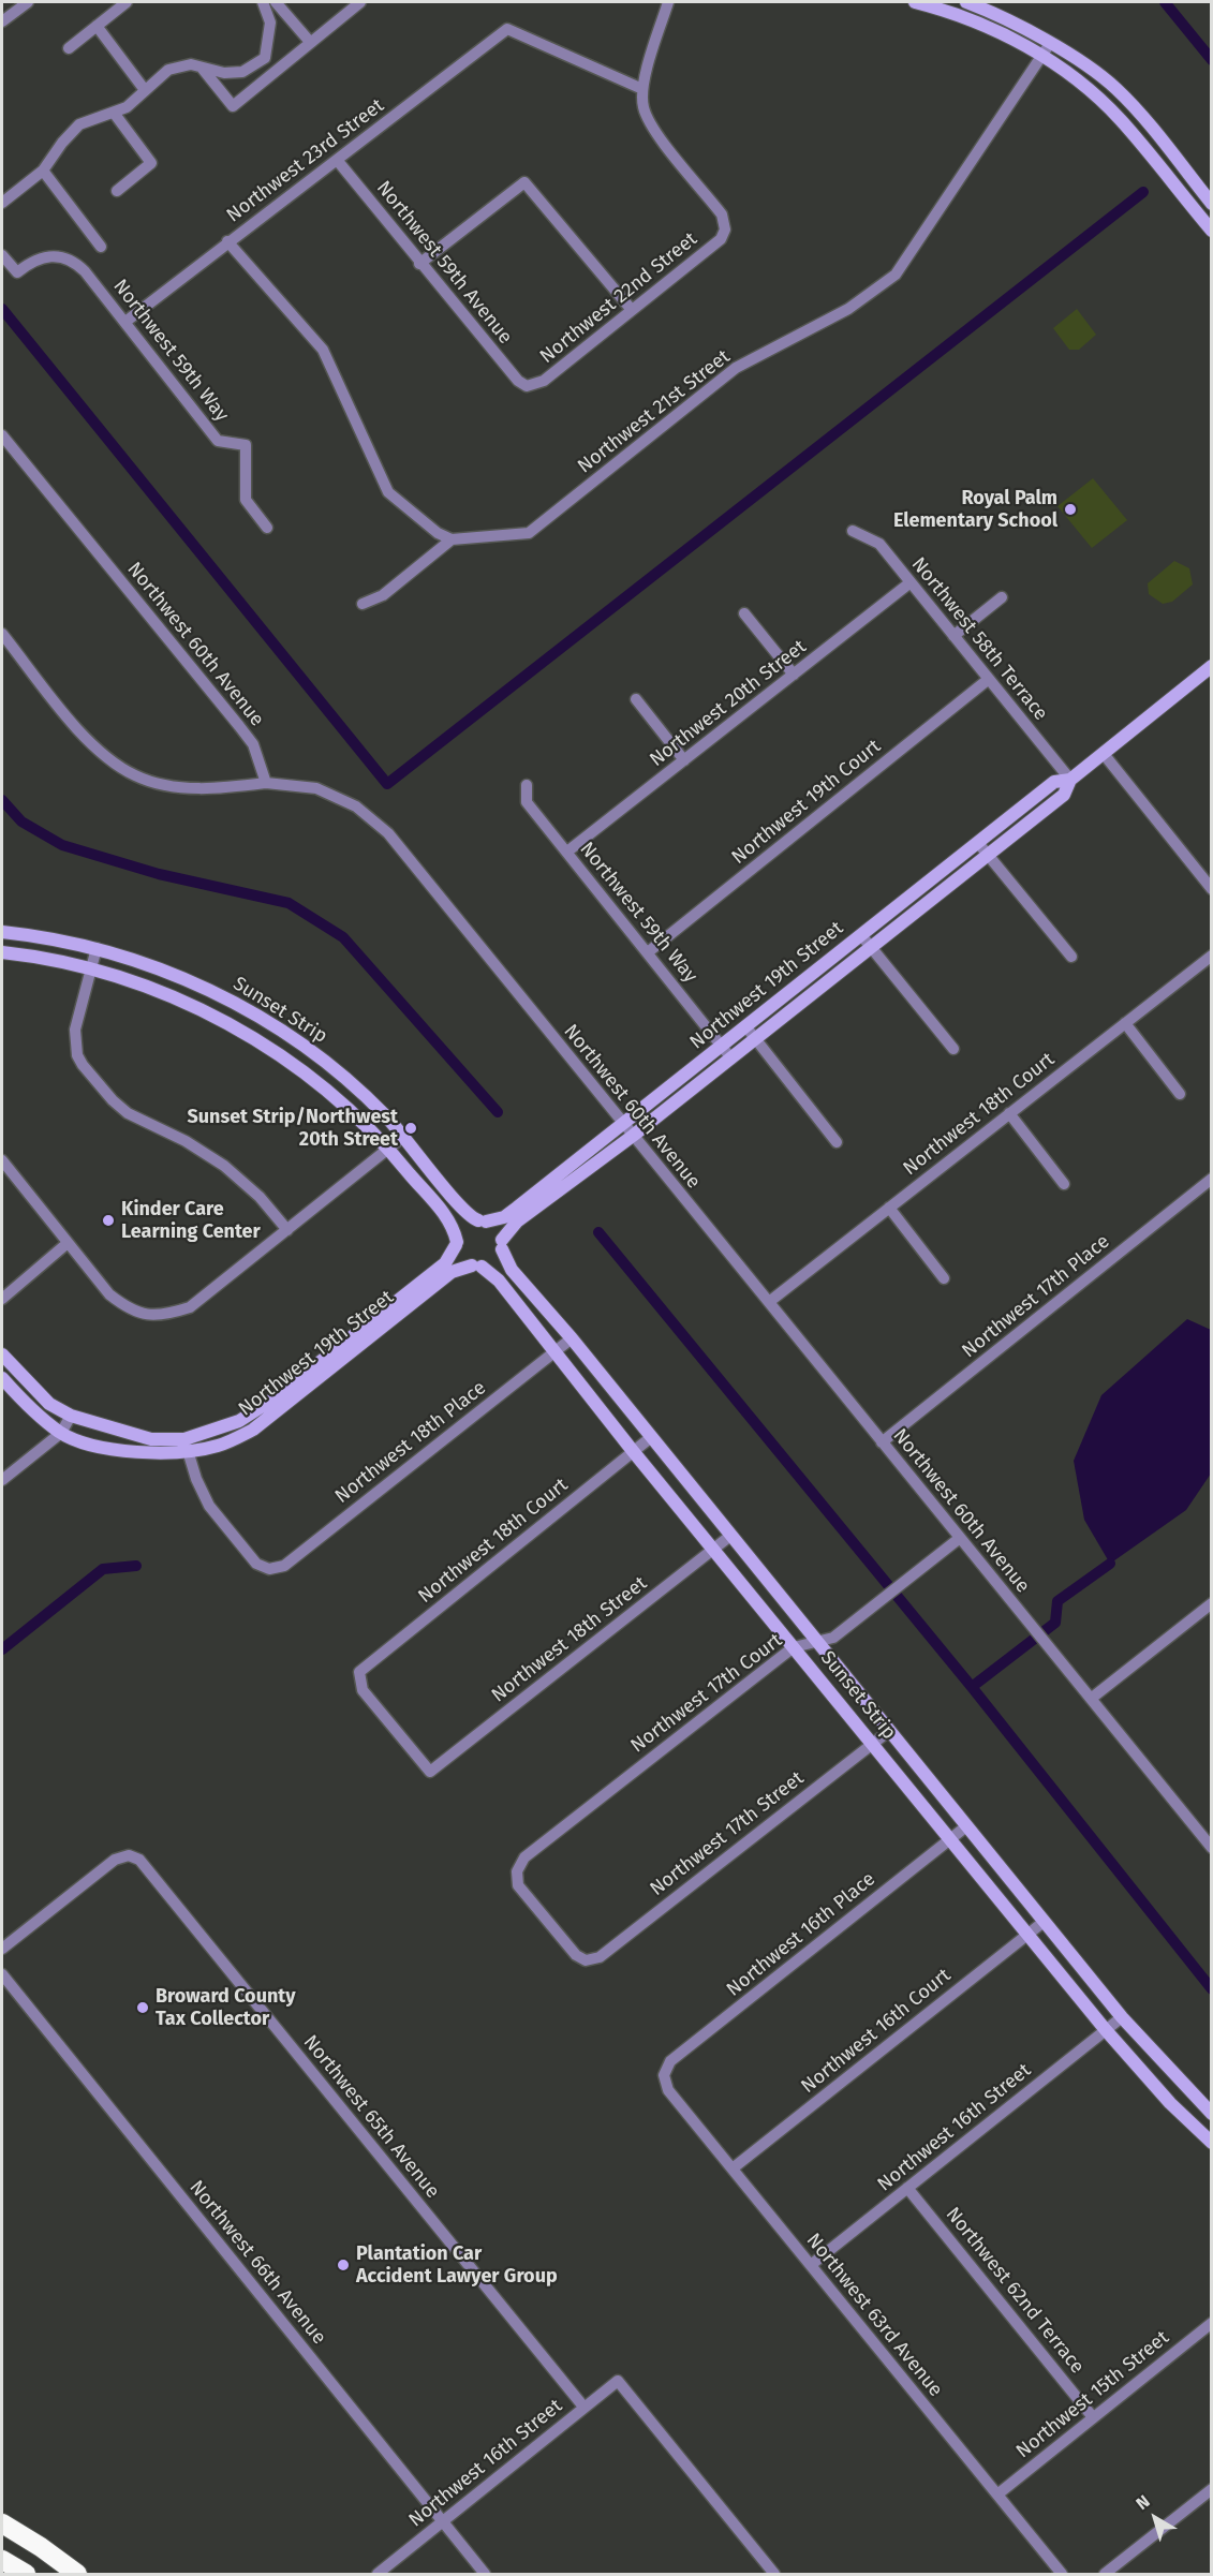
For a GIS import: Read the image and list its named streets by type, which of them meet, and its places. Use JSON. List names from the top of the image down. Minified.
{"streets":{"street":["Northwest 23rd Street","Northwest 59th Avenue","Northwest 22nd Street","Northwest 59th Way","Northwest 21st Street","Northwest 58th Terrace","Northwest 60th Avenue","Northwest 20th Street","Northwest 19th Court","Northwest 19th Street","Sunset Strip","Northwest 18th Court","Northwest 17th Place","Northwest 18th Place","Northwest 18th Street","Northwest 17th Court","Northwest 17th Street","Northwest 16th Place","Northwest 16th Court","Northwest 65th Avenue","Northwest 16th Street","Northwest 66th Avenue","Northwest 62nd Terrace","Northwest 63rd Avenue","Northwest 15th Street"]},"crossings":[["Northwest 23rd Street","Northwest 59th Avenue"],["Northwest 23rd Street","Northwest 22nd Street"],["Northwest 23rd Street","Northwest 59th Way"],["Northwest 59th Avenue","Northwest 22nd Street"],["Northwest 59th Way","Northwest 20th Street"],["Northwest 59th Way","Northwest 19th Court"],["Northwest 59th Way","Northwest 19th Street"],["Northwest 58th Terrace","Northwest 20th Street"],["Northwest 58th Terrace","Northwest 19th Court"],["Northwest 58th Terrace","Northwest 19th Street"],["Northwest 60th Avenue","Northwest 19th Street"],["Northwest 60th Avenue","Northwest 18th Court"],["Northwest 60th Avenue","Northwest 17th Place"],["Northwest 60th Avenue","Northwest 17th Court"],["Northwest 19th Street","Sunset Strip"],["Northwest 19th Street","Northwest 18th Place"],["Sunset Strip","Northwest 18th Court"],["Sunset Strip","Northwest 18th Place"],["Sunset Strip","Northwest 18th Street"],["Sunset Strip","Northwest 17th Court"],["Sunset Strip","Northwest 17th Street"],["Sunset Strip","Northwest 16th Place"],["Sunset Strip","Northwest 16th Court"],["Sunset Strip","Northwest 16th Street"],["Northwest 18th Court","Northwest 18th Street"],["Northwest 17th Court","Northwest 17th Street"],["Northwest 16th Place","Northwest 63rd Avenue"],["Northwest 16th Court","Northwest 63rd Avenue"],["Northwest 65th Avenue","Northwest 16th Street"],["Northwest 16th Street","Northwest 66th Avenue"],["Northwest 16th Street","Northwest 62nd Terrace"],["Northwest 16th Street","Northwest 63rd Avenue"],["Northwest 62nd Terrace","Northwest 15th Street"],["Northwest 63rd Avenue","Northwest 15th Street"]],"places":["Royal Palm Elementary School","Sunset Strip/Northwest 20th Street","Kinder Care Learning Center","Broward County Tax Collector","Plantation Car Accident Lawyer Group"],"north":"top left"}
